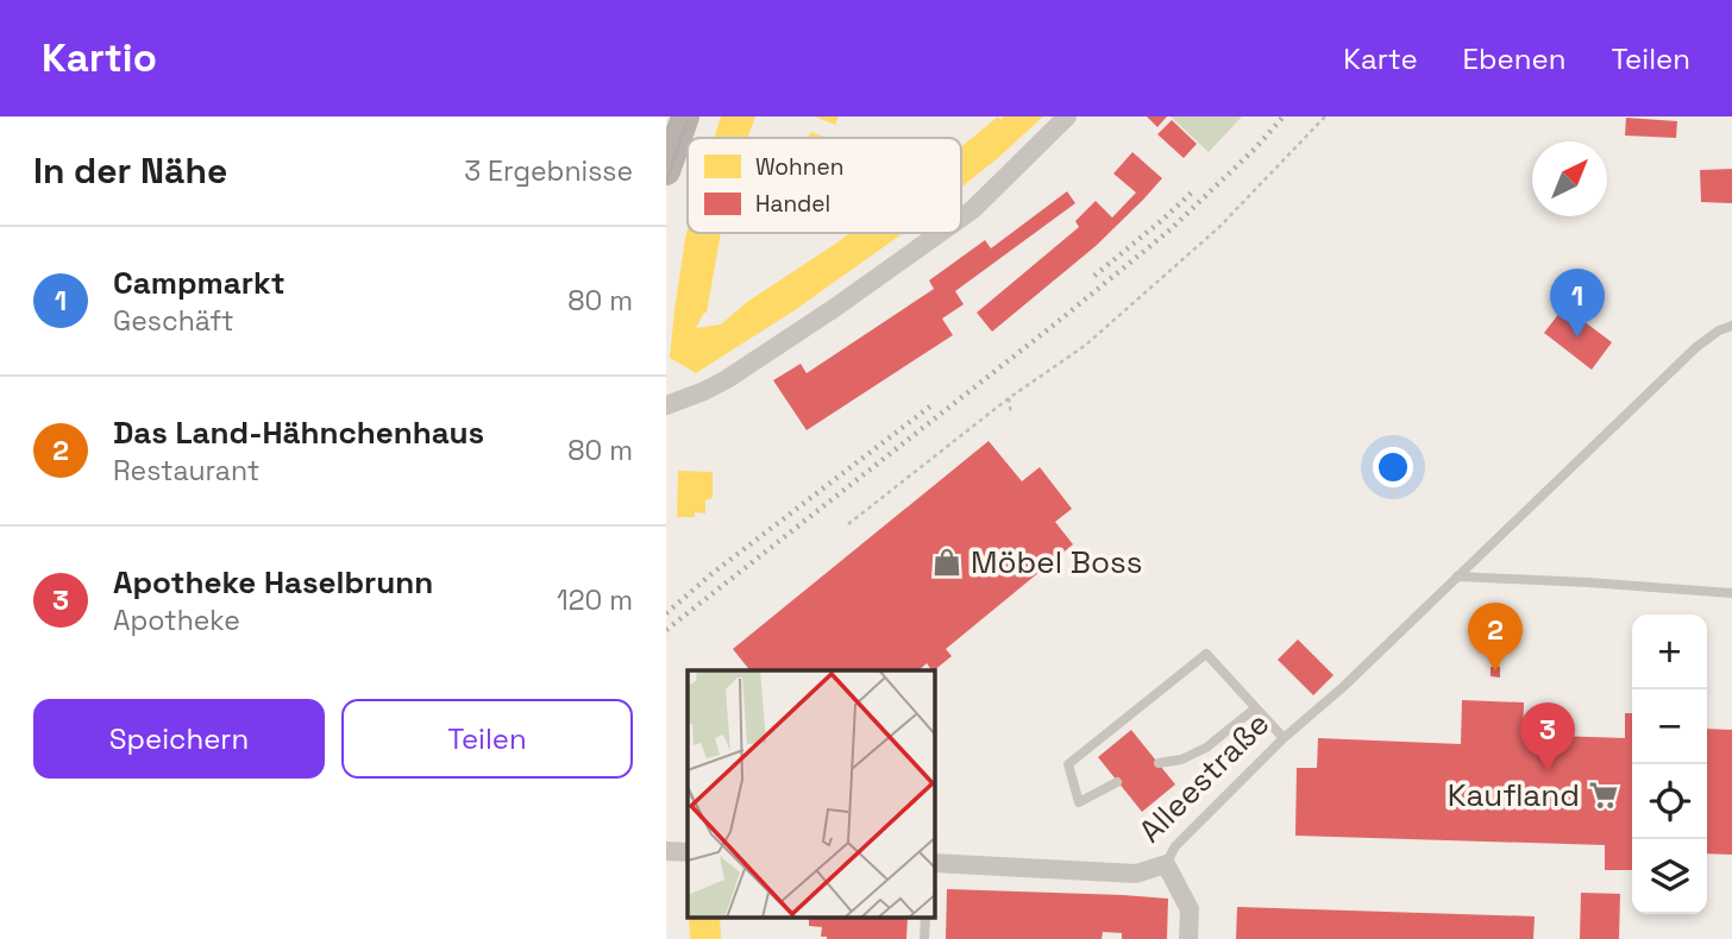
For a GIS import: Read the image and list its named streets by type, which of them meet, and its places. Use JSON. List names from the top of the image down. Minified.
{"streets":{"street":["Alleestraße"]},"places":{"shop":["Möbel Boss"],"supermarket":["Kaufland"]},"legend":["Wohnen","Handel"],"north":"top right","page":{"header":"Kartio","nav":["Karte","Ebenen","Teilen"],"heading":["In der Nähe","3 Ergebnisse"],"list":[{"mark":"1","name":"Campmarkt","note":"Geschäft","value":"80 m"},{"mark":"2","name":"Das Land-Hähnchenhaus","note":"Restaurant","value":"80 m"},{"mark":"3","name":"Apotheke Haselbrunn","note":"Apotheke","value":"120 m"}],"pins":["1","2","3"],"map_buttons":["+","−"],"buttons":["Speichern","Teilen"]}}
